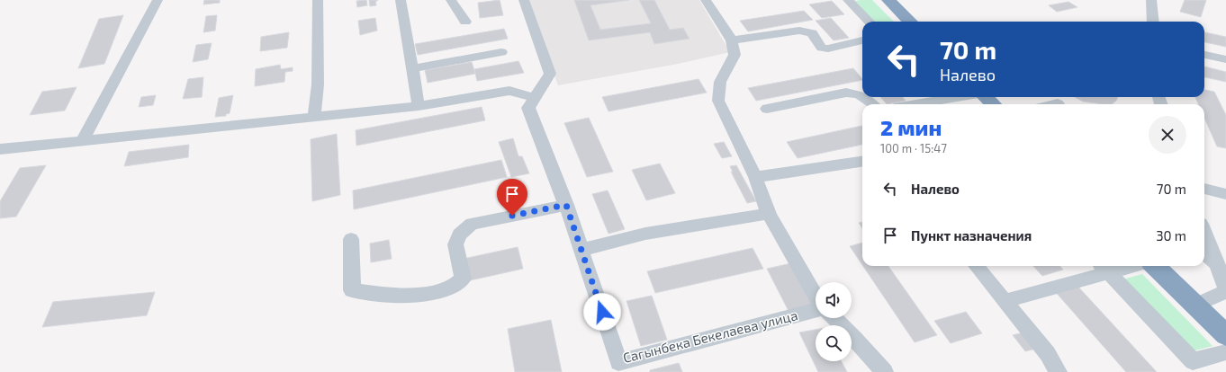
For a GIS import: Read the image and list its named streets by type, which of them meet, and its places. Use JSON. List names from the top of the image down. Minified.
{"streets":{"street":["Сагынбека Бекелаева улица"]},"page":{"turn":["70 m","Налево"],"heading":["2 мин","100 m · 15:47"],"list":[{"name":"Налево","value":"70 m"},{"name":"Пункт назначения","value":"30 m"}]}}
